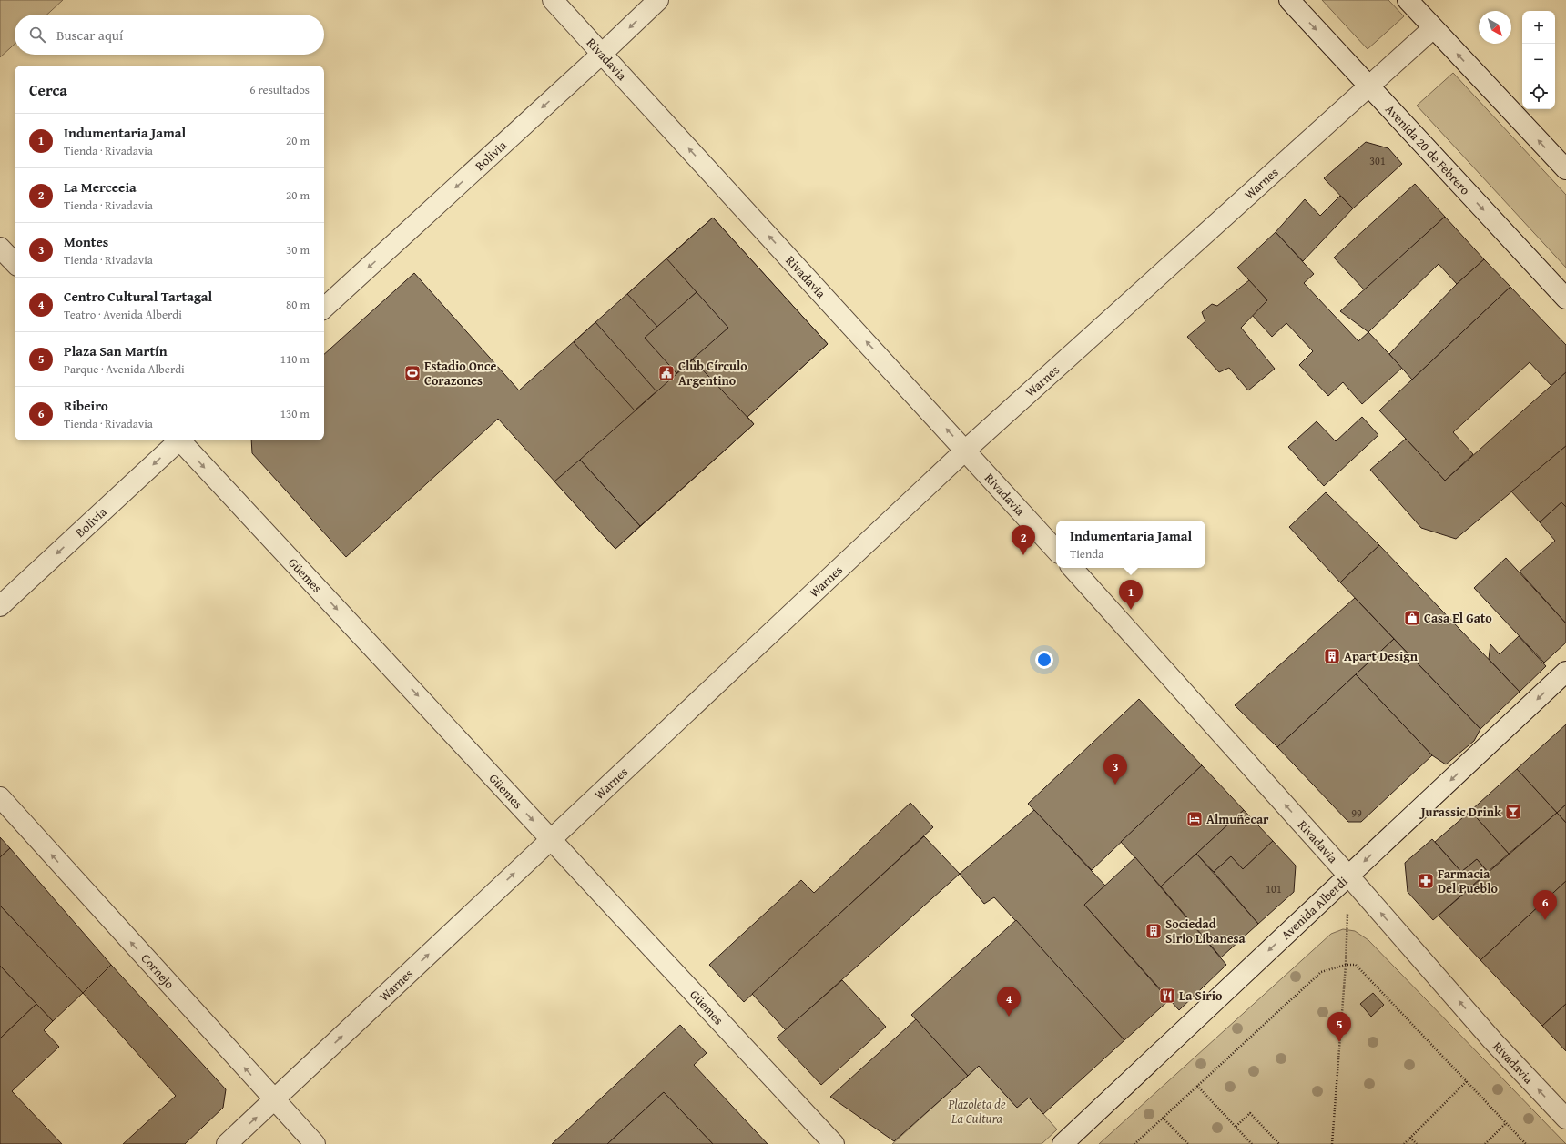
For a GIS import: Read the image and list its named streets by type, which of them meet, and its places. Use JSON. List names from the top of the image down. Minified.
{"streets":{"street":["Rivadavia","Avenida 20 de Febrero","Bolivia","Warnes","Güemes","Avenida Alberdi","Cornejo"]},"crossings":[["Rivadavia","Bolivia"],["Rivadavia","Warnes"],["Rivadavia","Avenida Alberdi"],["Avenida 20 de Febrero","Warnes"],["Warnes","Güemes"],["Warnes","Cornejo"]],"one_way":["Rivadavia","Bolivia","Güemes","Avenida Alberdi","Cornejo"],"parks":["Plazoleta de La Cultura"],"places":{"sports":["Estadio Once Corazones"],"public building":["Club Círculo Argentino"],"shop":["Casa El Gato"],"building":["Apart Design","Sociedad Sirio Libanesa"],"bar":["Jurassic Drink"],"hotel":["Almuñecar"],"pharmacy":["Farmacia Del Pueblo"],"restaurant":["La Sirio"]},"house_numbers":["301","99","101"],"north":"bottom right","page":{"map_buttons":["+","−"],"search":"Buscar aquí","heading":["Cerca","6 resultados"],"list":[{"mark":"1","name":"Indumentaria Jamal","note":"Tienda · Rivadavia","value":"20 m"},{"mark":"2","name":"La Merceeia","note":"Tienda · Rivadavia","value":"20 m"},{"mark":"3","name":"Montes","note":"Tienda · Rivadavia","value":"30 m"},{"mark":"4","name":"Centro Cultural Tartagal","note":"Teatro · Avenida Alberdi","value":"80 m"},{"mark":"5","name":"Plaza San Martín","note":"Parque · Avenida Alberdi","value":"110 m"},{"mark":"6","name":"Ribeiro","note":"Tienda · Rivadavia","value":"130 m"}],"popup":["Indumentaria Jamal","Tienda"],"pins":["2","1","3","6","4","5"]}}
